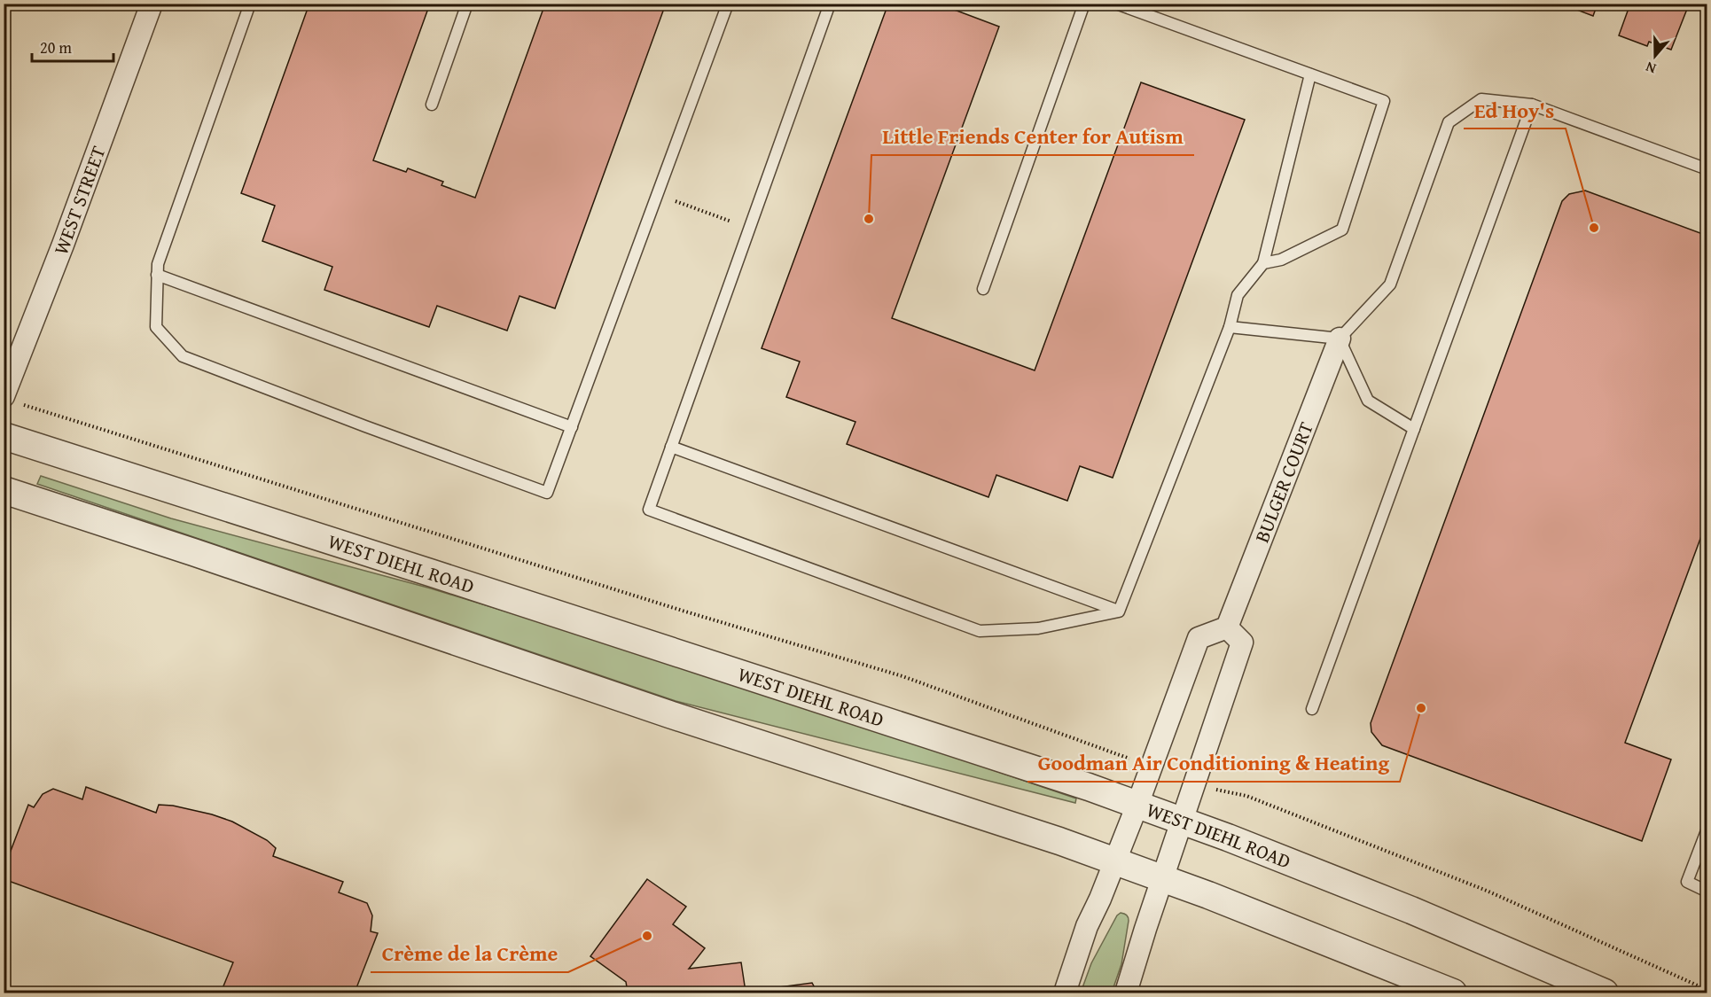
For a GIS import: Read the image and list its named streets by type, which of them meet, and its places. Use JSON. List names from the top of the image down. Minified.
{"streets":{"street":["WEST STREET","BULGER COURT","WEST DIEHL ROAD"]},"places":["Little Friends Center for Autism","Ed Hoy's","Goodman Air Conditioning & Heating","Crème de la Crème"],"scale_bar":"20 m","north":"bottom"}
